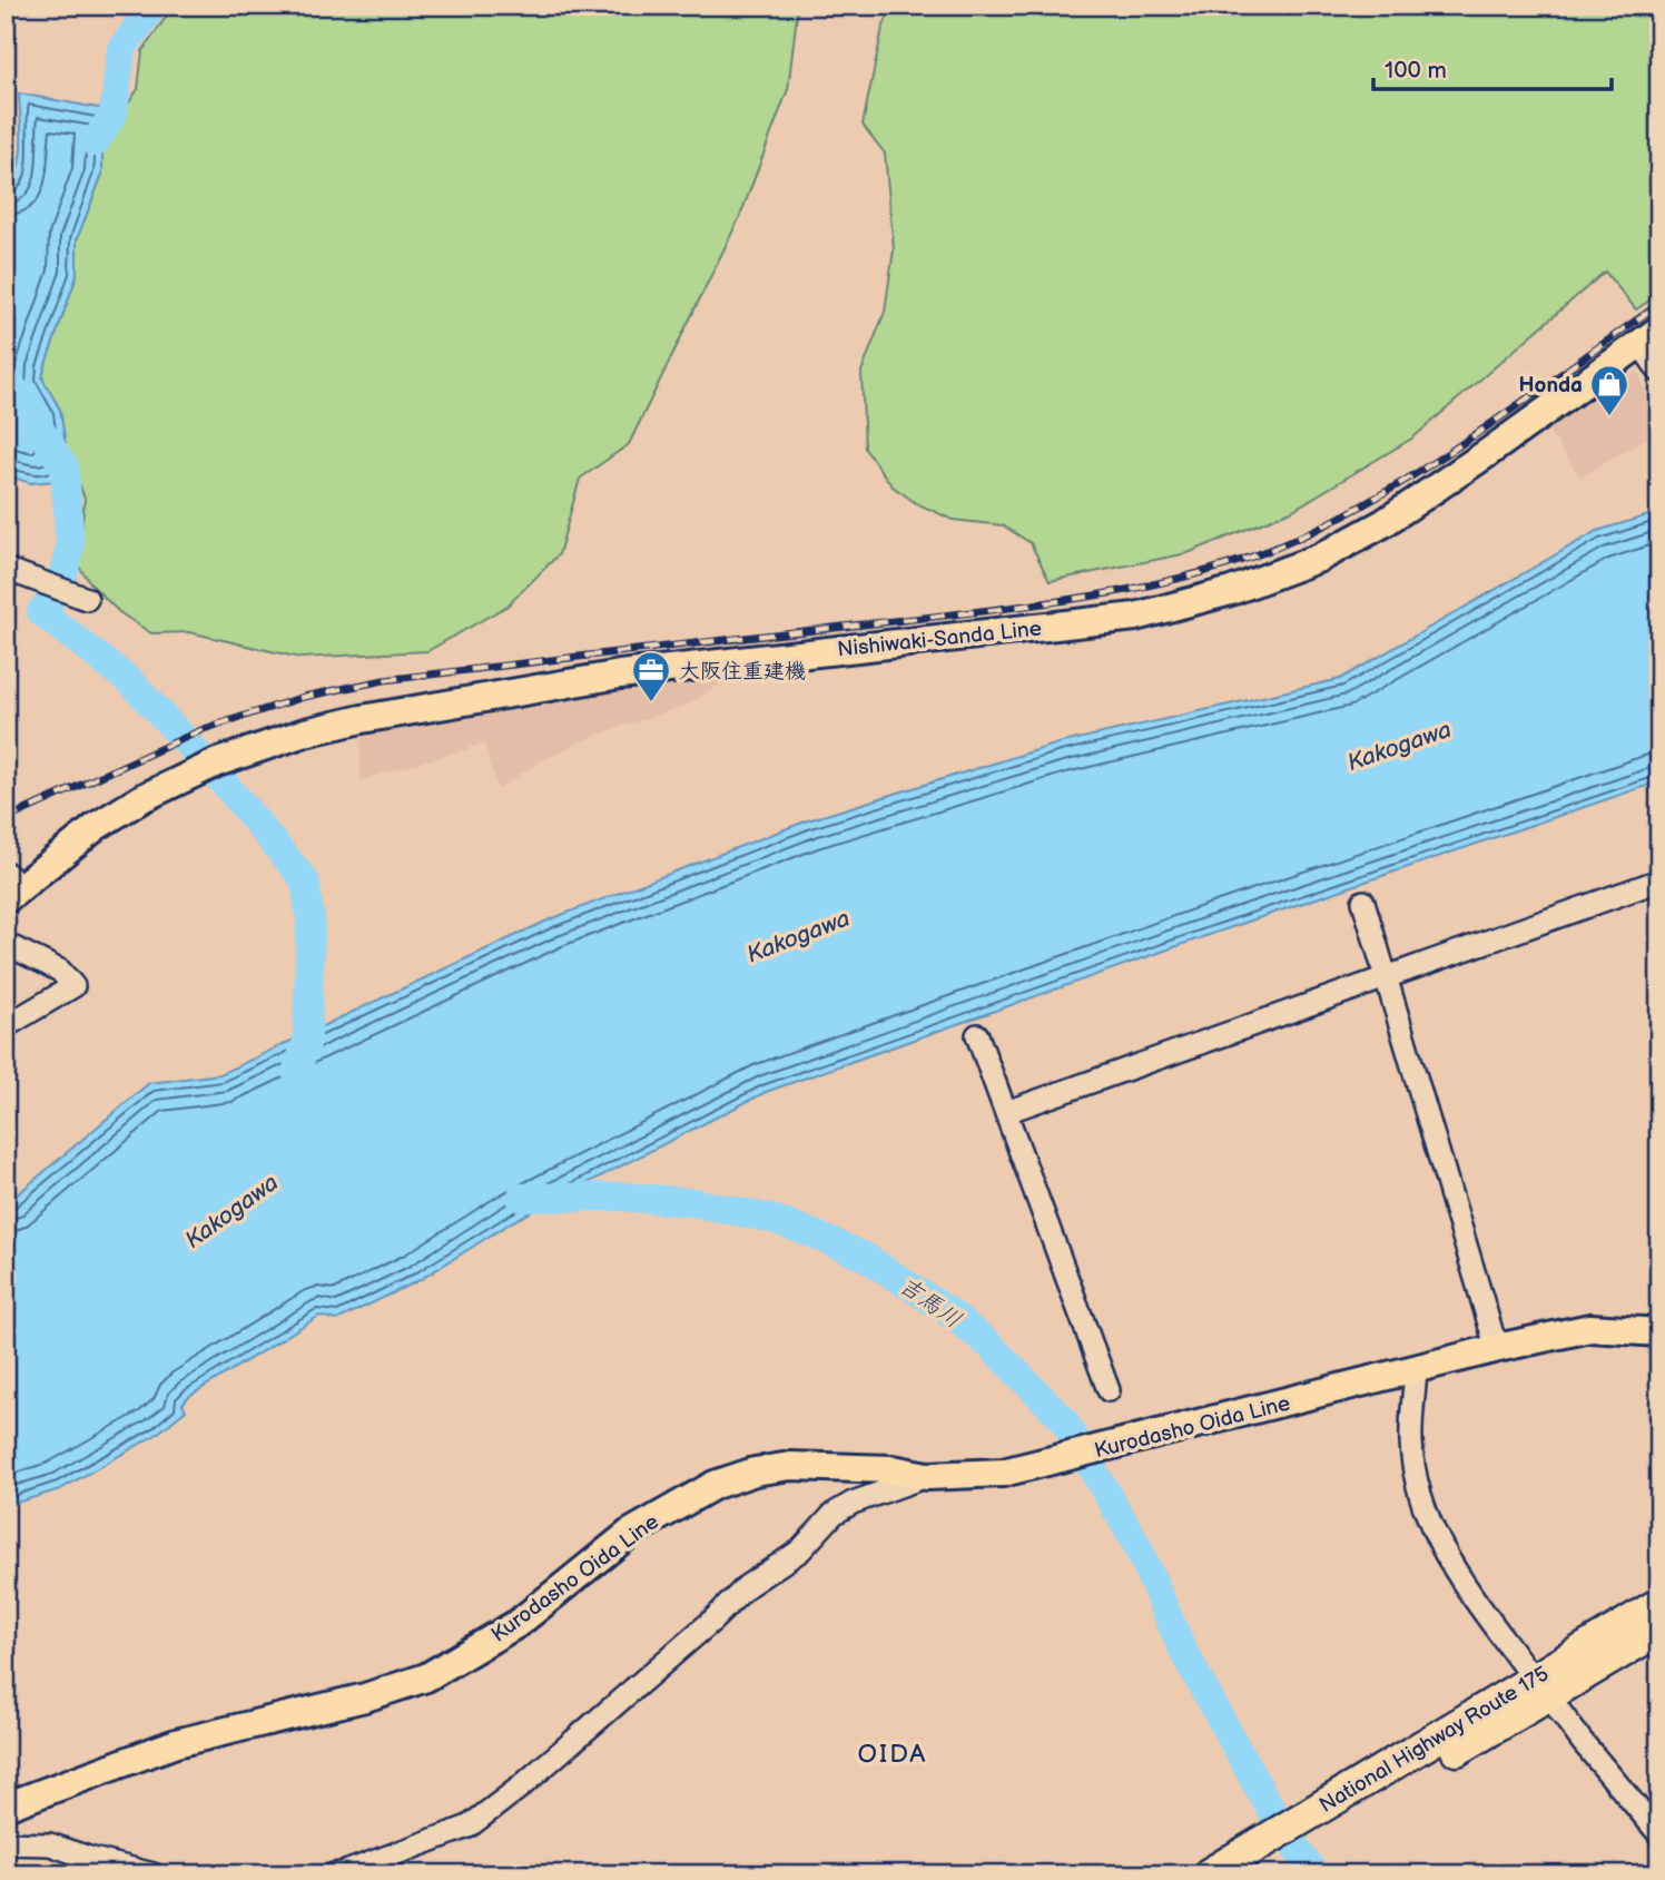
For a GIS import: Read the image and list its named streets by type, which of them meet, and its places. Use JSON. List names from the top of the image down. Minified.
{"streets":{"highway":["National Highway Route 175"],"main road":["Nishiwaki-Sanda Line","Kurodasho Oida Line"]},"districts":["OIDA"],"water":["Kakogawa","吉馬川"],"places":{"shop":["Honda"],"office":["大阪住重建機"]},"scale_bar":"100 m"}
